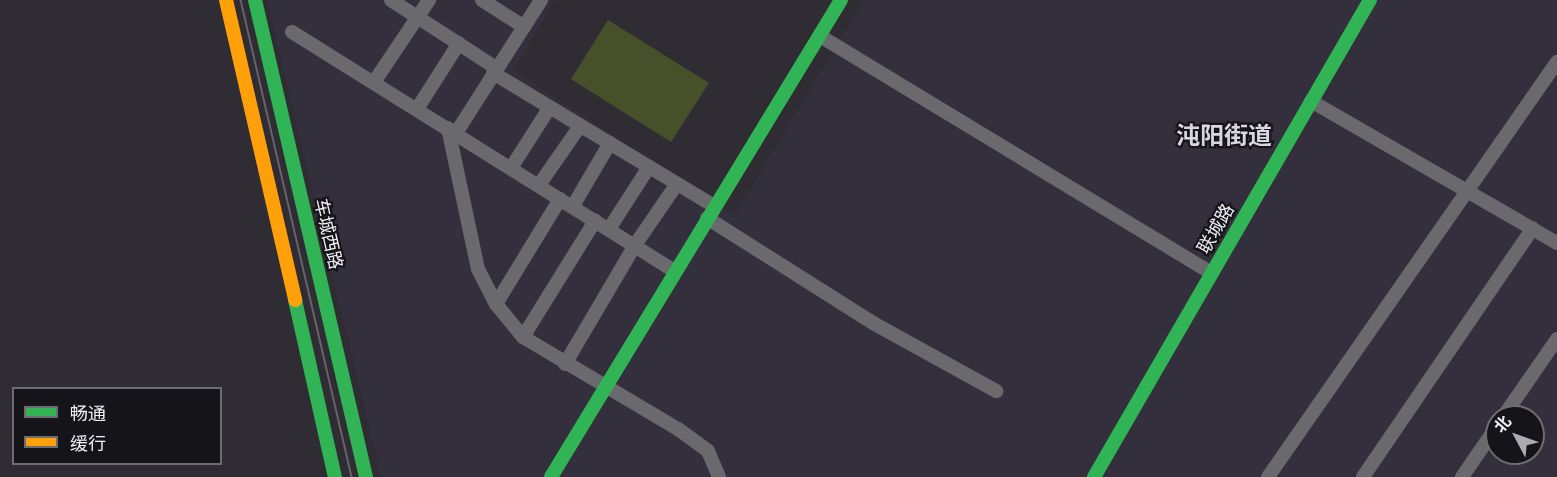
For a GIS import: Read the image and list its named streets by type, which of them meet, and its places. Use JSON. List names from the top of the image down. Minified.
{"streets":{"street":["联城路","车城西路"]},"districts":["沌阳街道"],"legend":["畅通","缓行"],"north":"top left"}
